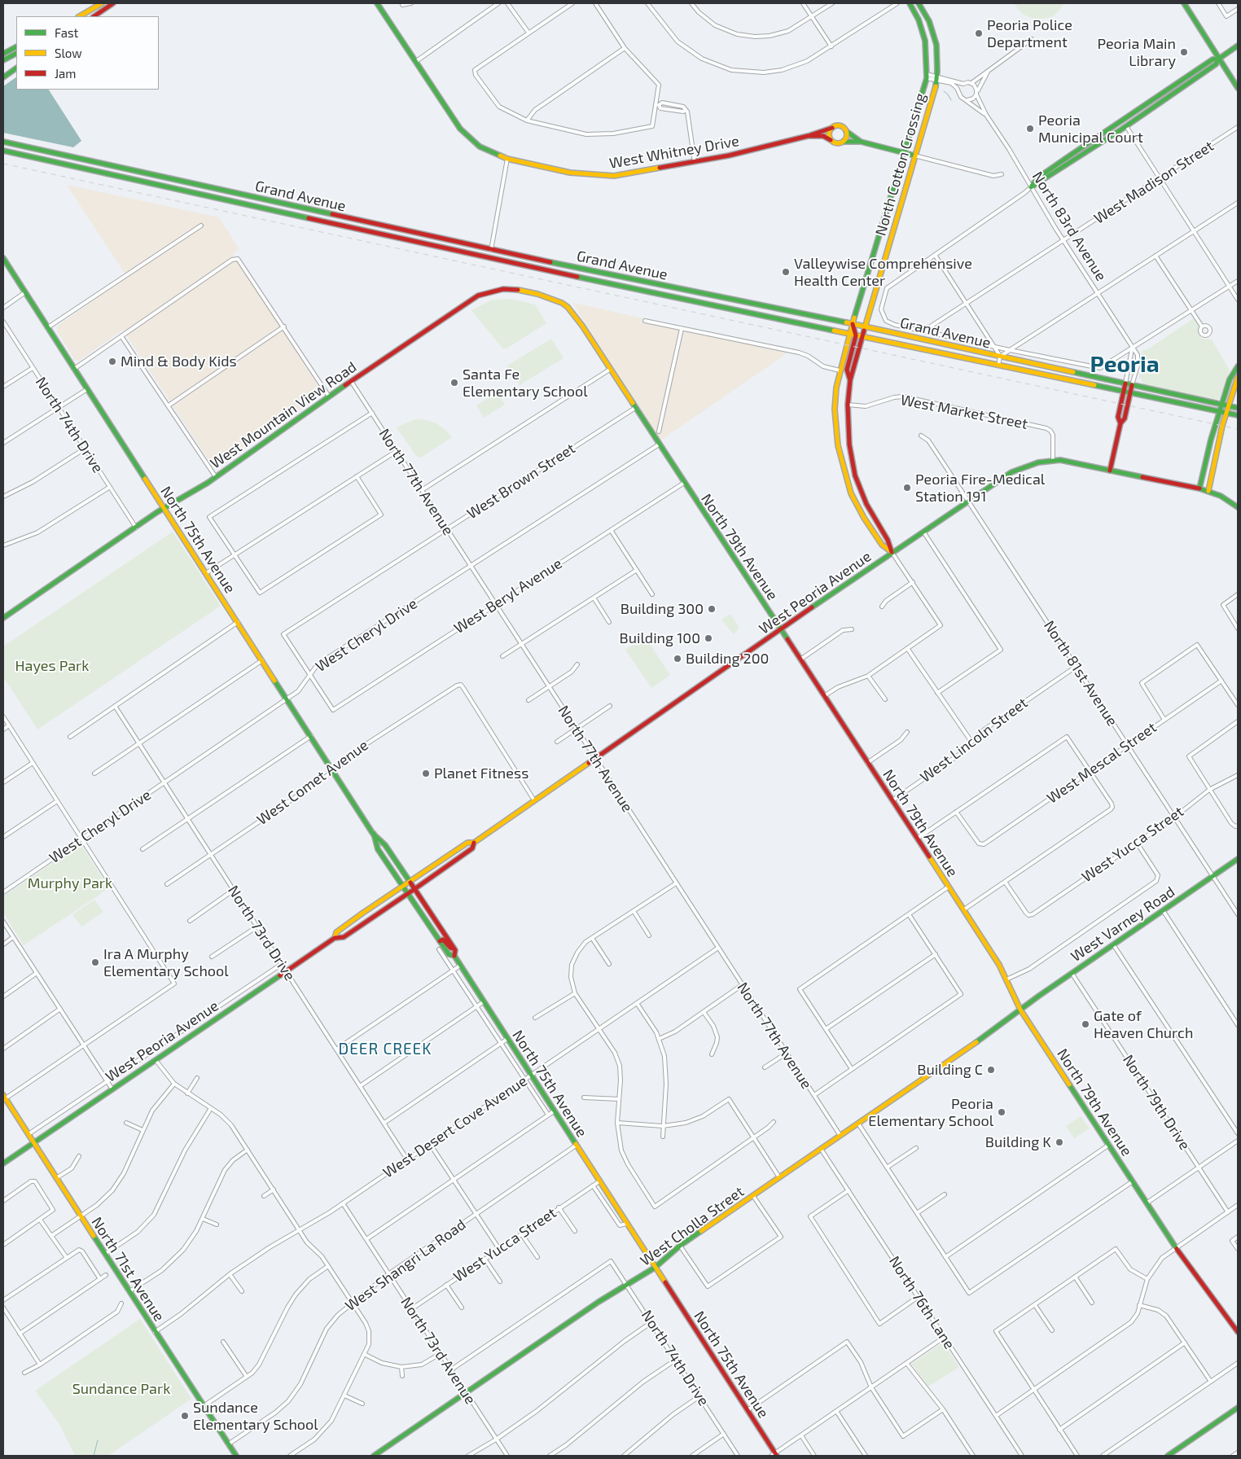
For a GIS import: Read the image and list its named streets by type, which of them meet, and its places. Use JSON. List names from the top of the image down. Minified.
{"streets":{"main road":["West Whitney Drive","North Cotton Crossing","Grand Avenue","North 83rd Avenue","West Mountain View Road","North 75th Avenue","North 79th Avenue","West Peoria Avenue","West Varney Road","West Cholla Street","North 71st Avenue"],"street":["West Madison Street","West Market Street","North 74th Drive","West Brown Street","North 77th Avenue","West Beryl Avenue","West Cheryl Drive","North 81st Avenue","West Lincoln Street","West Mescal Street","West Comet Avenue","West Yucca Street","North 73rd Drive","North 79th Drive","West Desert Cove Avenue","West Shangri La Road","North 76th Lane","North 73rd Avenue"]},"crossings":[["West Whitney Drive","North Cotton Crossing"],["North Cotton Crossing","Grand Avenue"],["North Cotton Crossing","North 83rd Avenue"],["North Cotton Crossing","West Market Street"],["North Cotton Crossing","West Peoria Avenue"],["West Madison Street","North 83rd Avenue"],["Grand Avenue","North 83rd Avenue"],["North 83rd Avenue","West Peoria Avenue"],["West Market Street","West Peoria Avenue"],["West Mountain View Road","North 74th Drive"],["West Mountain View Road","North 77th Avenue"],["West Mountain View Road","North 75th Avenue"],["West Mountain View Road","North 79th Avenue"],["North 74th Drive","West Cholla Street"],["North 74th Drive","North 73rd Avenue"],["West Brown Street","North 77th Avenue"],["West Brown Street","North 79th Avenue"],["West Brown Street","West Beryl Avenue"],["West Brown Street","West Cheryl Drive"],["North 77th Avenue","West Peoria Avenue"],["North 77th Avenue","West Beryl Avenue"],["North 77th Avenue","West Cheryl Drive"],["North 77th Avenue","West Desert Cove Avenue"],["North 77th Avenue","West Cholla Street"],["North 75th Avenue","West Peoria Avenue"],["North 75th Avenue","West Cheryl Drive"],["North 75th Avenue","West Comet Avenue"],["North 75th Avenue","West Yucca Street"],["North 75th Avenue","West Desert Cove Avenue"],["North 75th Avenue","West Cholla Street"],["North 75th Avenue","West Shangri La Road"],["North 79th Avenue","West Peoria Avenue"],["North 79th Avenue","West Beryl Avenue"],["North 79th Avenue","West Cheryl Drive"],["North 79th Avenue","West Lincoln Street"],["North 79th Avenue","West Varney Road"],["North 79th Avenue","West Cholla Street"],["West Peoria Avenue","North 81st Avenue"],["West Peoria Avenue","West Comet Avenue"],["West Peoria Avenue","North 73rd Drive"],["West Peoria Avenue","North 71st Avenue"],["West Beryl Avenue","West Cheryl Drive"],["West Cheryl Drive","North 73rd Drive"],["North 81st Avenue","West Lincoln Street"],["North 81st Avenue","West Mescal Street"],["North 81st Avenue","West Yucca Street"],["North 81st Avenue","West Varney Road"],["West Comet Avenue","North 73rd Drive"],["West Yucca Street","North 73rd Avenue"],["West Varney Road","North 79th Drive"],["West Varney Road","West Cholla Street"],["North 73rd Drive","West Desert Cove Avenue"],["West Desert Cove Avenue","North 71st Avenue"],["West Desert Cove Avenue","North 73rd Avenue"],["West Cholla Street","North 76th Lane"],["West Cholla Street","North 73rd Avenue"],["West Shangri La Road","North 71st Avenue"],["West Shangri La Road","North 73rd Avenue"]],"districts":["Peoria","DEER CREEK"],"parks":["Hayes Park","Murphy Park","Sundance Park"],"places":["Peoria Police Department","Peoria Main Library","Peoria Municipal Court","Valleywise Comprehensive Health Center","Mind & Body Kids","Santa Fe Elementary School","Peoria Fire-Medical Station 191","Building 300","Building 100","Building 200","Planet Fitness","Ira A Murphy Elementary School","Gate of Heaven Church","Building C","Peoria Elementary School","Building K","Sundance Elementary School"],"legend":["Fast","Slow","Jam"]}
